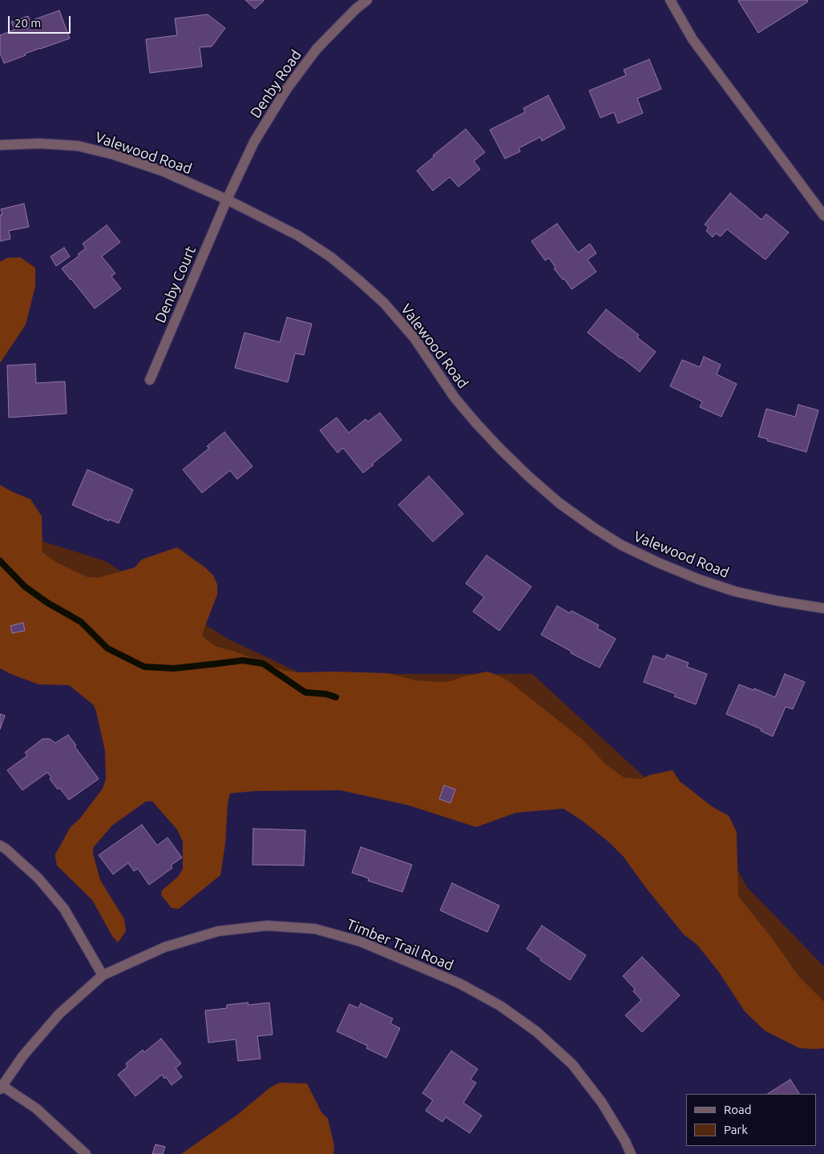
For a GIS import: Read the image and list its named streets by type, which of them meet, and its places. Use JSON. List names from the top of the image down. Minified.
{"streets":{"street":["Denby Road","Valewood Road","Denby Court","Timber Trail Road"]},"crossings":[["Denby Road","Valewood Road"],["Denby Road","Denby Court"],["Valewood Road","Denby Court"]],"legend":["Road","Park"],"scale_bar":"20 m"}
